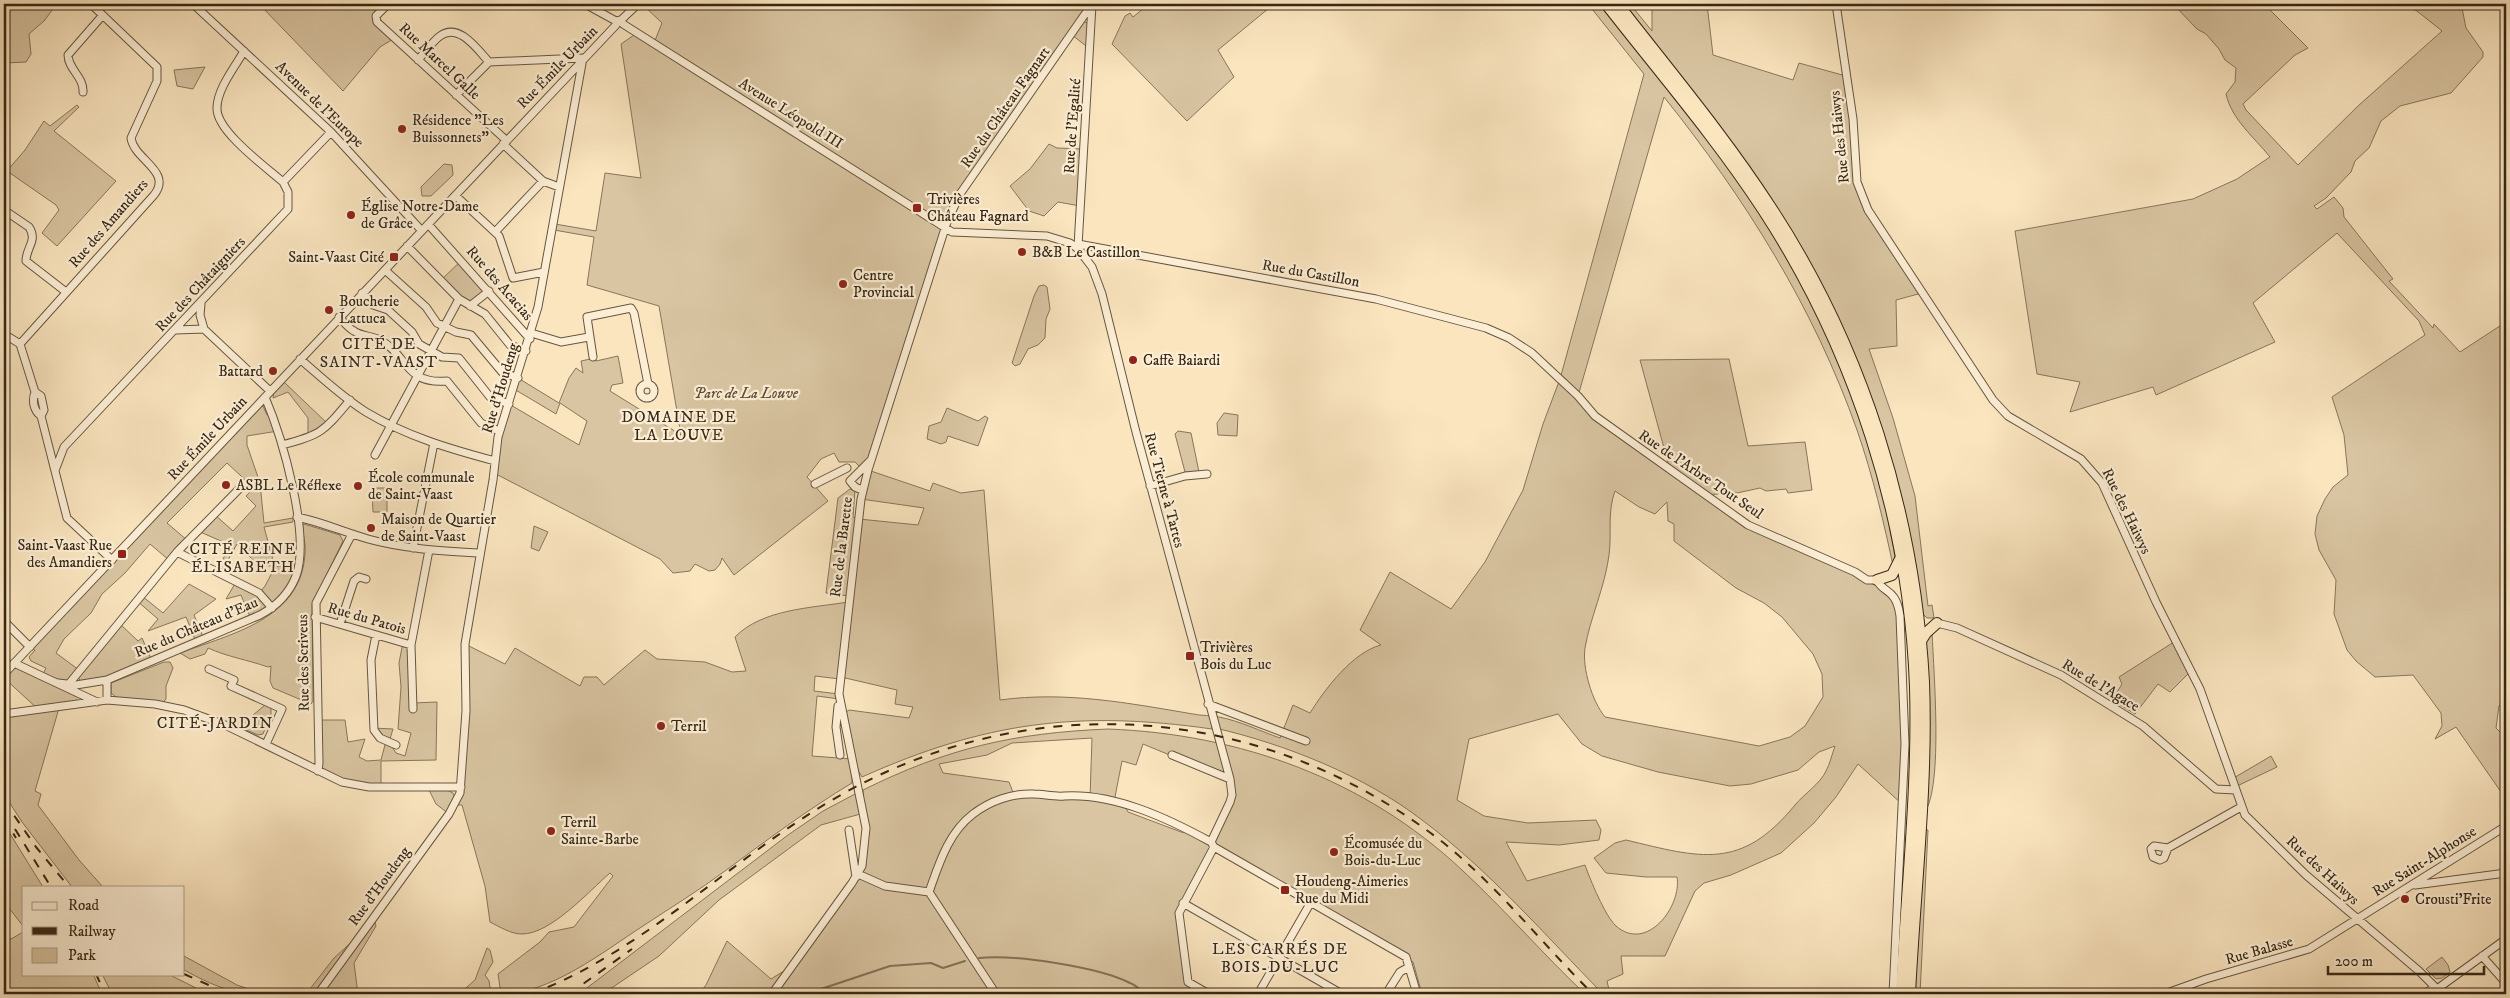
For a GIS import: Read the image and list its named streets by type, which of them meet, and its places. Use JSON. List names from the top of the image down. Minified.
{"streets":{"street":["Rue Marcel Galle","Rue Émile Urbain","Avenue de l'Europe","Rue du Château Fagnart","Avenue Léopold III","Rue de l'Egalité","Rue des Haiwys","Rue des Amandiers","Rue du Castillon","Rue des Acacias","Rue des Châtaigniers","Rue d'Houdeng","Rue de l'Arbre Tout Seul","Rue Tierne à Tartes","Rue de la Barette","Rue du Patois","Rue du Château d'Eau","Rue des Scriveus","Rue de l'Agace","Rue Saint-Alphonse","Rue Balasse"]},"crossings":[["Rue Marcel Galle","Rue Émile Urbain"],["Rue Émile Urbain","Avenue de l'Europe"],["Rue Émile Urbain","Avenue Léopold III"],["Rue Émile Urbain","Rue des Acacias"],["Rue Émile Urbain","Rue d'Houdeng"],["Rue Émile Urbain","Rue du Château d'Eau"],["Rue du Château Fagnart","Avenue Léopold III"],["Rue du Château Fagnart","Rue de l'Egalité"],["Rue du Château Fagnart","Rue du Castillon"],["Rue du Château Fagnart","Rue de la Barette"],["Avenue Léopold III","Rue du Castillon"],["Avenue Léopold III","Rue de la Barette"],["Rue de l'Egalité","Rue du Castillon"],["Rue de l'Egalité","Rue Tierne à Tartes"],["Rue des Haiwys","Rue de l'Agace"],["Rue des Haiwys","Rue Saint-Alphonse"],["Rue des Haiwys","Rue Balasse"],["Rue du Castillon","Rue de l'Arbre Tout Seul"],["Rue du Castillon","Rue Tierne à Tartes"],["Rue du Castillon","Rue de la Barette"],["Rue des Acacias","Rue d'Houdeng"],["Rue du Patois","Rue des Scriveus"],["Rue Saint-Alphonse","Rue Balasse"]],"districts":["CITÉ DE SAINT-VAAST","DOMAINE DE LA LOUVE","CITÉ REINE ÉLISABETH","CITÉ-JARDIN","LES CARRÉS DE BOIS-DU-LUC"],"parks":["Parc de La Louve"],"places":{"other":["Résidence \"Les Buissonnets\"","Église Notre-Dame de Grâce","B&B Le Castillon","Centre Provincial","Boucherie Lattuca","Caffè Baiardi","Battard","ASBL Le Réflexe","École communale de Saint-Vaast","Maison de Quartier de Saint-Vaast","Terril","Terril Sainte-Barbe","Écomusée du Bois-du-Luc","Crousti'Frite"],"transit":["Trivières Château Fagnard","Saint-Vaast Cité","Saint-Vaast Rue des Amandiers","Trivières Bois du Luc","Houdeng-Aimeries Rue du Midi"]},"legend":["Road","Railway","Park"],"scale_bar":"200 m"}
